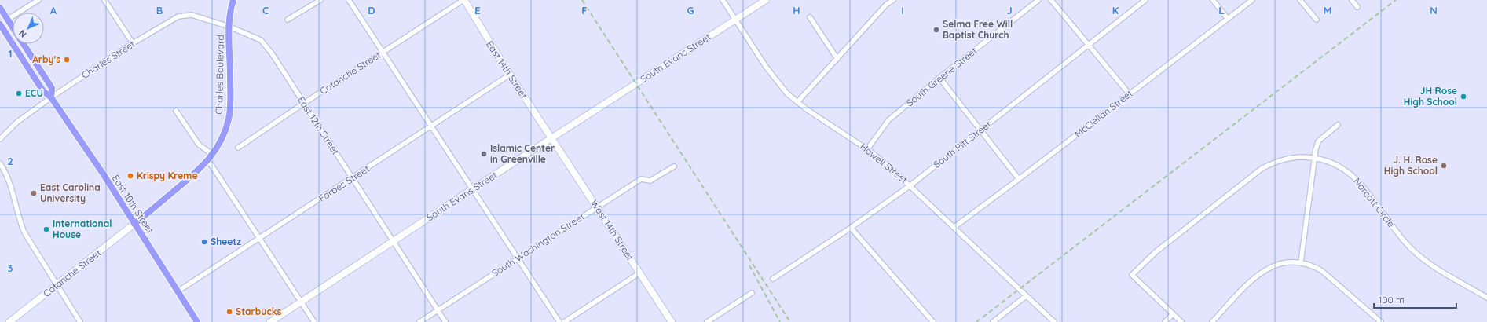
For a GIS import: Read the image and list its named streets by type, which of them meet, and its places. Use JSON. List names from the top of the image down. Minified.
{"streets":{"main road":["South Evans Street","East 14th Street","Cotanche Street","Charles Boulevard","East 10th Street","West 14th Street"],"street":["Charles Street","South Greene Street","McClellan Street","East 12th Street","South Pitt Street","Howell Street","Forbes Street","Norcott Circle","South Washington Street"]},"crossings":[["South Evans Street","East 14th Street"],["South Evans Street","East 12th Street"],["South Evans Street","Howell Street"],["South Evans Street","West 14th Street"],["Charles Street","Charles Boulevard"],["Charles Street","East 12th Street"],["Charles Street","East 10th Street"],["East 14th Street","Cotanche Street"],["East 14th Street","Forbes Street"],["East 14th Street","West 14th Street"],["Cotanche Street","Charles Boulevard"],["Cotanche Street","East 12th Street"],["Cotanche Street","East 10th Street"],["Charles Boulevard","East 12th Street"],["Charles Boulevard","East 10th Street"],["South Greene Street","Howell Street"],["McClellan Street","Howell Street"],["East 12th Street","Forbes Street"],["East 12th Street","South Washington Street"],["South Pitt Street","Howell Street"],["Forbes Street","East 10th Street"],["West 14th Street","South Washington Street"]],"places":["Selma Free Will Baptist Church","Arby's","ECU","JH Rose High School","Islamic Center in Greenville","J. H. Rose High School","Krispy Kreme","East Carolina University","International House","Sheetz","Starbucks"],"scale_bar":"100 m","north":"bottom left","grid":{"columns":["A","B","C","D","E","F","G","H","I","J","K","L","M","N"],"rows":["1","2","3"]}}
